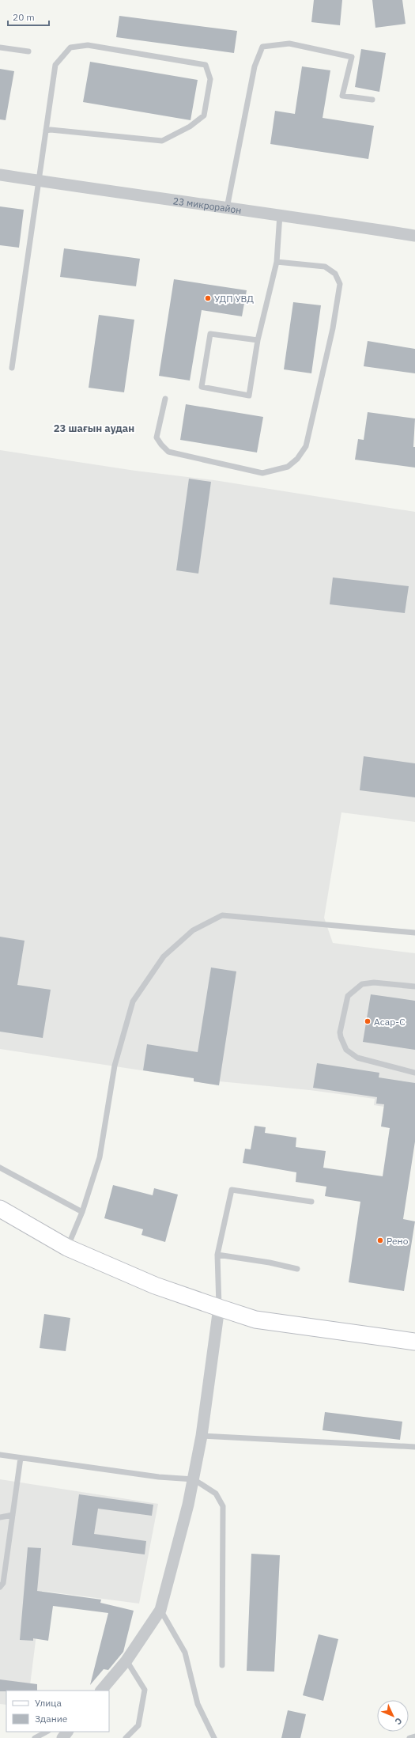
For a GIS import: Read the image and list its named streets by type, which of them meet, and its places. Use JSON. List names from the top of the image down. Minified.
{"streets":{"street":["23 микрорайон"]},"districts":["23 шағын аудан"],"places":["УДП УВД","Асар-С","Рено"],"legend":["Улица","Здание"],"scale_bar":"20 m","north":"bottom right"}
